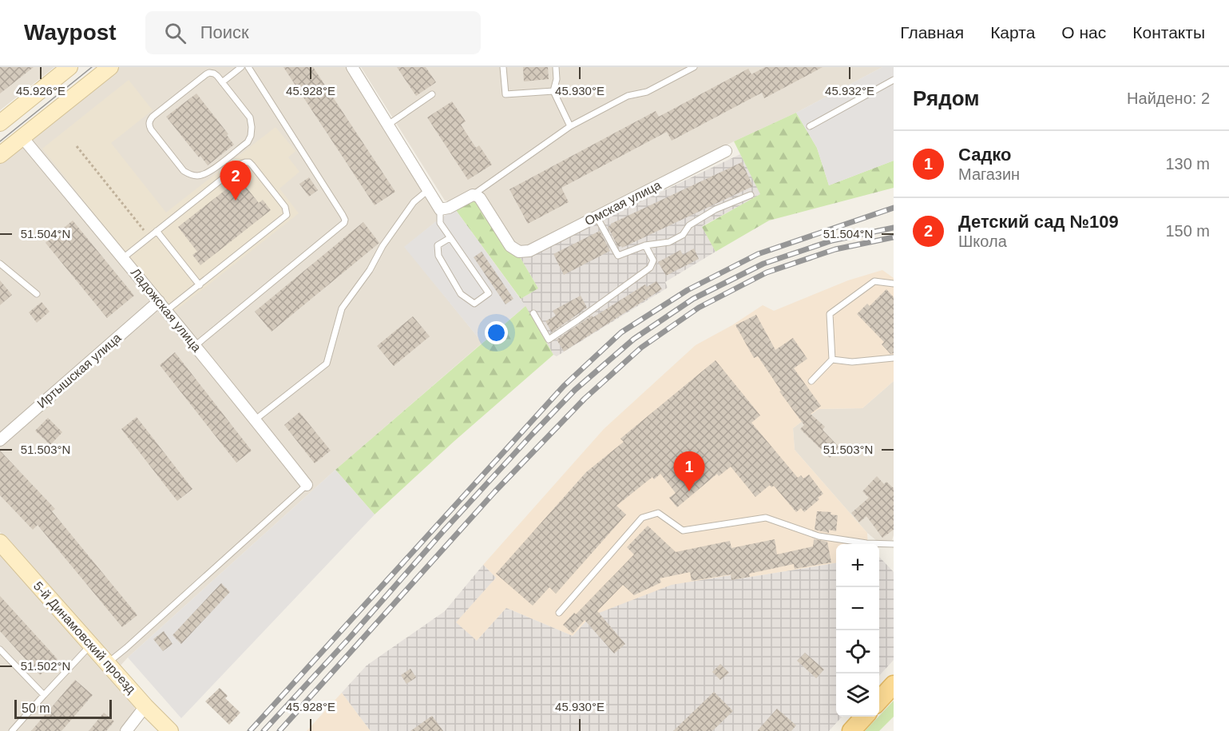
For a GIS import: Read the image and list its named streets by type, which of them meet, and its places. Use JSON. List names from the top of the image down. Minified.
{"streets":{"street":["Омская улица","Ладожская улица","Иртышская улица","5-й Динамовский проезд"]},"crossings":[["Ладожская улица","Иртышская улица"]],"scale_bar":"50 m","page":{"header":"Waypost","search":"Поиск","nav":["Главная","Карта","О нас","Контакты"],"heading":["Рядом","Найдено: 2"],"list":[{"mark":"1","name":"Садко","note":"Магазин","value":"130 m"},{"mark":"2","name":"Детский сад №109","note":"Школа","value":"150 m"}],"pins":["2","1"],"map_buttons":["+","−"],"scale":"50 m"},"coordinates":["45.926°E","45.928°E","45.930°E","45.932°E","51.504°N","51.503°N","51.502°N"]}
